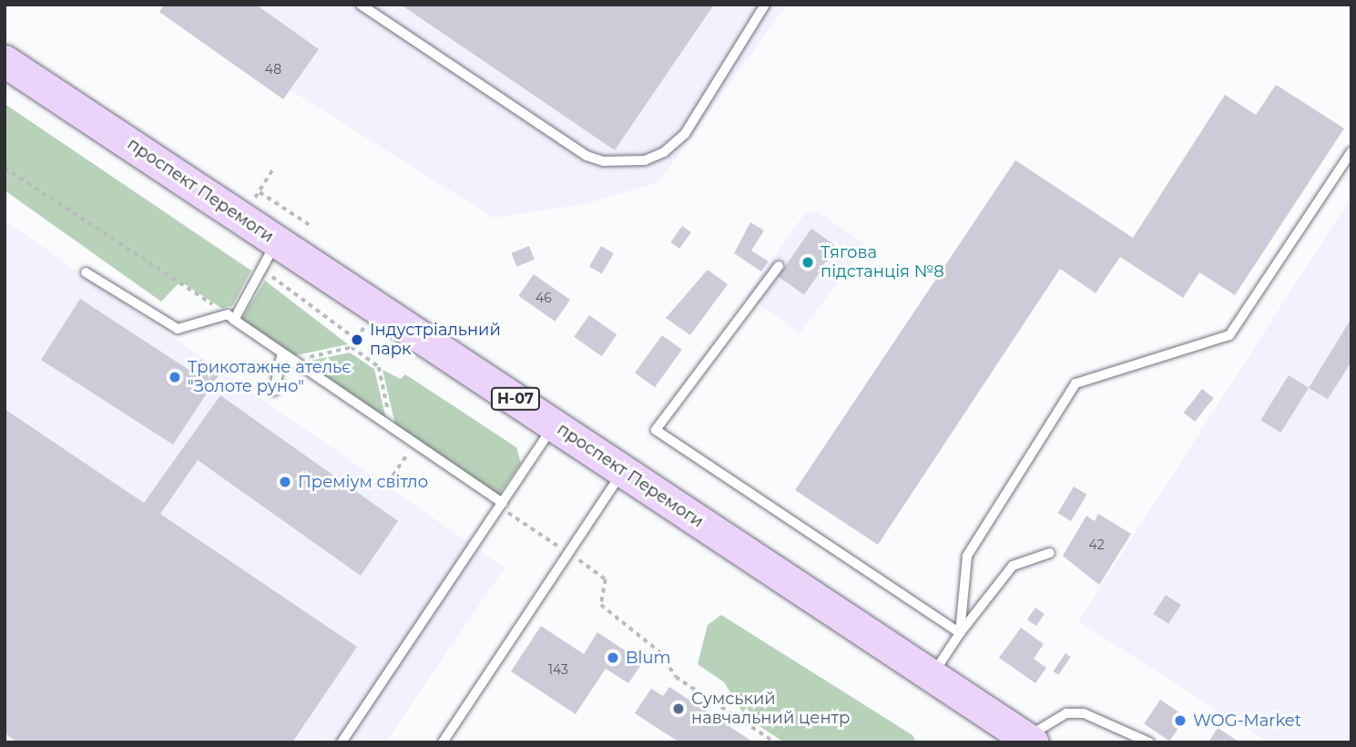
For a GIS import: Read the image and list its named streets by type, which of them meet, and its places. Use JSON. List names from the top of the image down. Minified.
{"streets":{"main road":["проспект Перемоги","Н-07"]},"places":["Тягова підстанція №8","Індустріальний парк","Трикотажне ательє \"Золоте руно\"","Преміум світло","Blum","Сумський навчальний центр","WOG-Market"],"house_numbers":["48","46","42","143"]}
